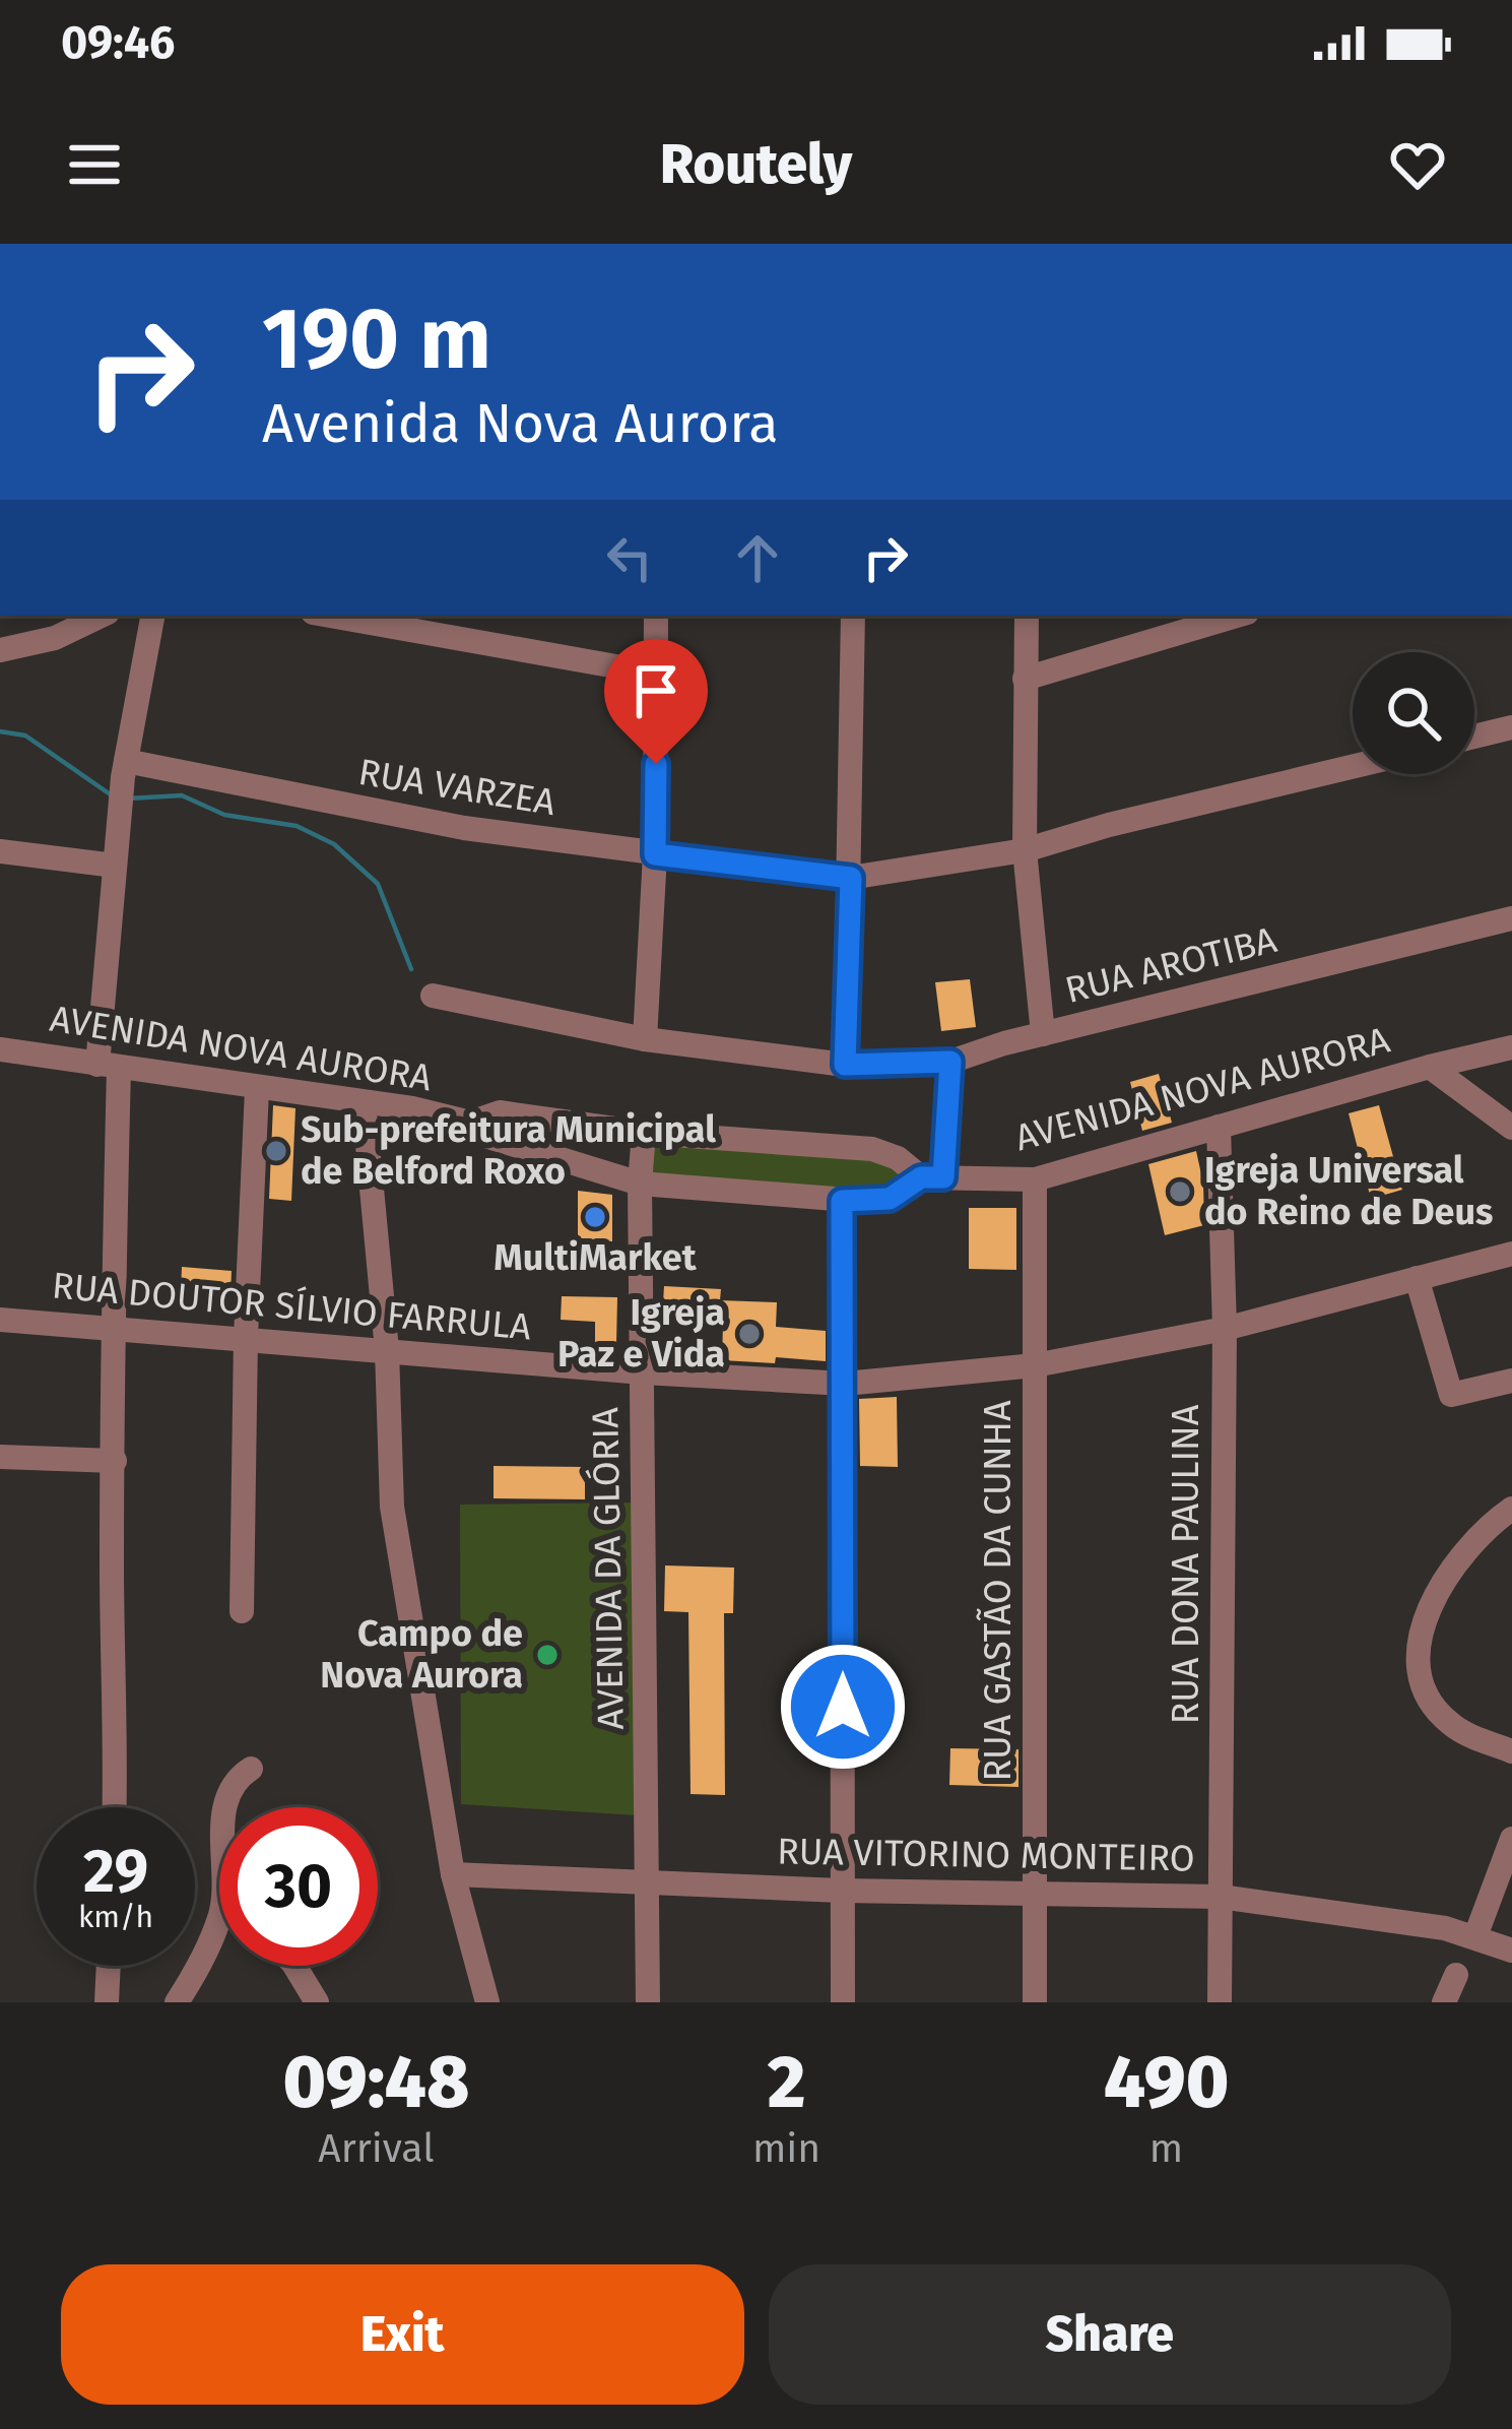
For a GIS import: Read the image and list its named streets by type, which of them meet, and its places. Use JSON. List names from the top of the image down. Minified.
{"streets":{"street":["RUA VARZEA","RUA AROTIBA","AVENIDA NOVA AURORA","RUA DOUTOR SÍLVIO FARRULA","RUA DONA PAULINA","AVENIDA DA GLÓRIA","RUA GASTÃO DA CUNHA","RUA VITORINO MONTEIRO"]},"crossings":[["AVENIDA NOVA AURORA","RUA DONA PAULINA"],["AVENIDA NOVA AURORA","AVENIDA DA GLÓRIA"],["AVENIDA NOVA AURORA","RUA GASTÃO DA CUNHA"],["RUA DOUTOR SÍLVIO FARRULA","RUA DONA PAULINA"],["RUA DOUTOR SÍLVIO FARRULA","AVENIDA DA GLÓRIA"],["RUA DOUTOR SÍLVIO FARRULA","RUA GASTÃO DA CUNHA"],["RUA DONA PAULINA","RUA VITORINO MONTEIRO"],["AVENIDA DA GLÓRIA","RUA VITORINO MONTEIRO"],["RUA GASTÃO DA CUNHA","RUA VITORINO MONTEIRO"]],"places":["Sub-prefeitura Municipal de Belford Roxo","Igreja Universal do Reino de Deus","MultiMarket","Igreja Paz e Vida","Campo de Nova Aurora"],"page":{"status":"09:46","header":"Routely","turn":["190 m","Avenida Nova Aurora"],"speed":"29 km/h","limit":"30","eta":["09:48","Arrival","2","min","490","m"],"buttons":["Exit","Share"]}}
